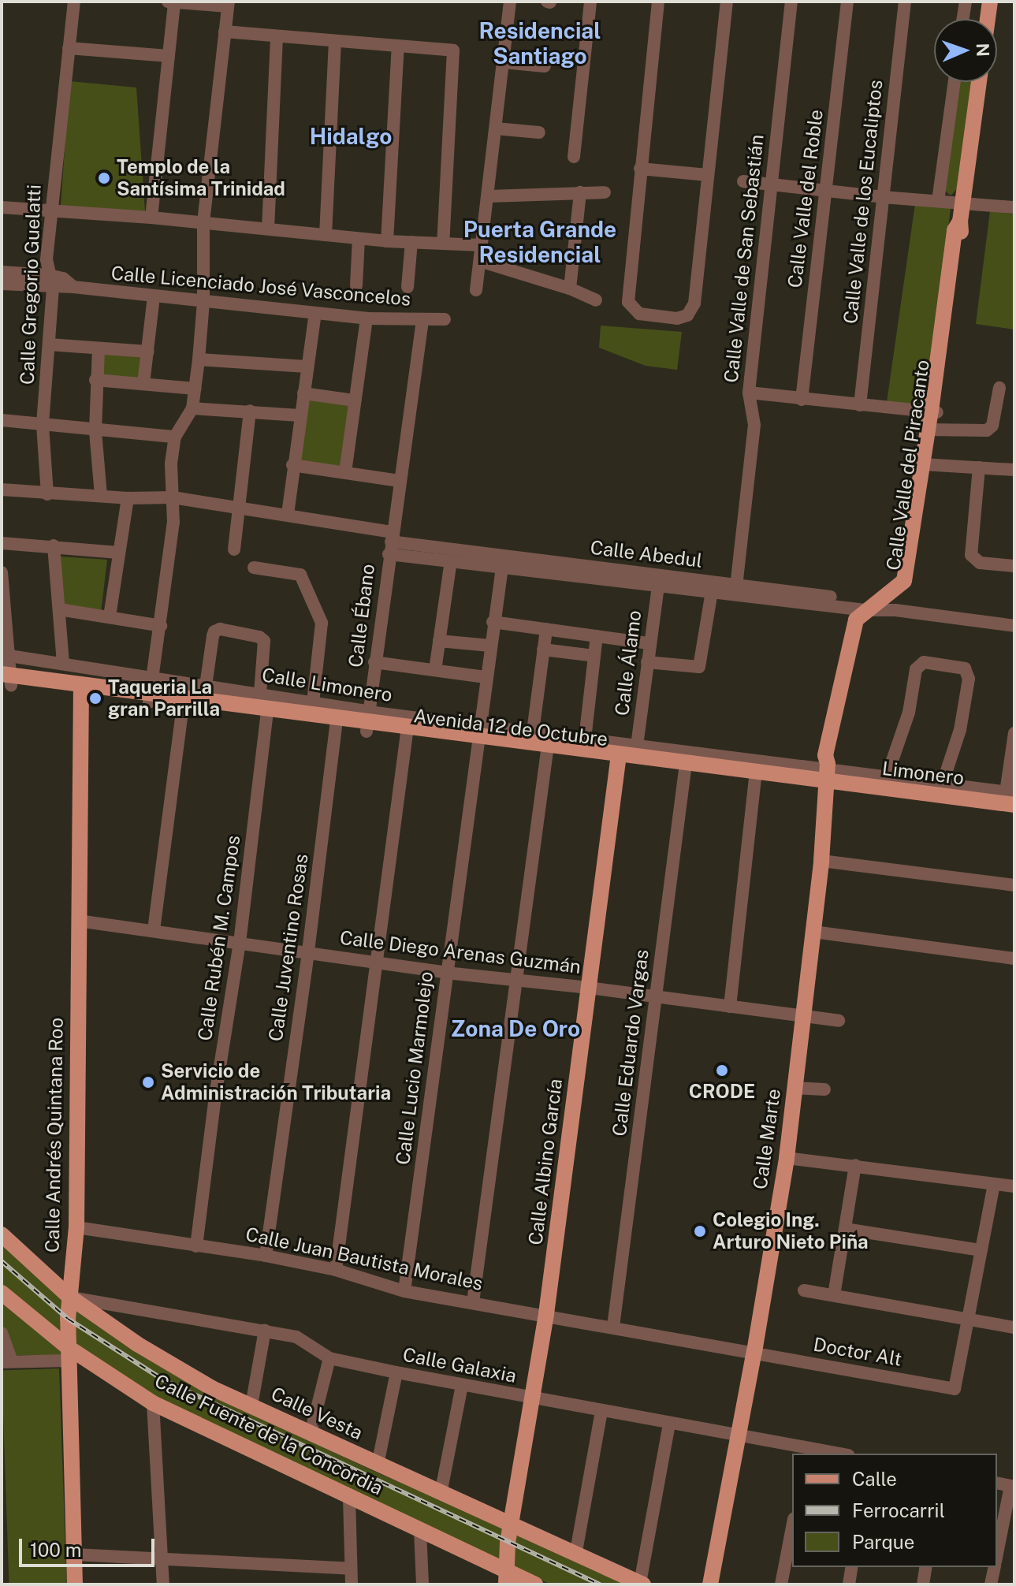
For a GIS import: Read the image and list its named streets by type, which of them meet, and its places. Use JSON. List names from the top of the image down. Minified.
{"streets":{"main road":["Calle Valle del Piracanto","Avenida 12 de Octubre","Limonero","Calle Andrés Quintana Roo","Calle Marte","Calle Albino García","Calle Vesta","Calle Fuente de la Concordia"],"street":["Calle Valle del Roble","Calle Valle de los Eucaliptos","Calle Valle de San Sebastián","Calle Gregorio Guelatti","Calle Licenciado José Vasconcelos","Calle Abedul","Calle Ébano","Calle Álamo","Calle Limonero","Calle Rubén M. Campos","Calle Juventino Rosas","Calle Diego Arenas Guzmán","Calle Eduardo Vargas","Calle Lucio Marmolejo","Calle Juan Bautista Morales","Doctor Alt","Calle Galaxia"]},"crossings":[["Calle Valle de San Sebastián","Calle Abedul"],["Calle Gregorio Guelatti","Calle Licenciado José Vasconcelos"],["Calle Licenciado José Vasconcelos","Calle Ébano"],["Calle Valle del Piracanto","Calle Abedul"],["Calle Valle del Piracanto","Calle Limonero"],["Calle Valle del Piracanto","Avenida 12 de Octubre"],["Calle Valle del Piracanto","Limonero"],["Calle Valle del Piracanto","Calle Marte"],["Calle Abedul","Calle Ébano"],["Calle Abedul","Calle Álamo"],["Calle Abedul","Calle Lucio Marmolejo"],["Calle Ébano","Calle Limonero"],["Calle Ébano","Avenida 12 de Octubre"],["Calle Álamo","Calle Limonero"],["Calle Limonero","Avenida 12 de Octubre"],["Calle Limonero","Limonero"],["Calle Limonero","Calle Lucio Marmolejo"],["Calle Limonero","Calle Marte"],["Calle Limonero","Calle Albino García"],["Avenida 12 de Octubre","Limonero"],["Avenida 12 de Octubre","Calle Rubén M. Campos"],["Avenida 12 de Octubre","Calle Juventino Rosas"],["Avenida 12 de Octubre","Calle Eduardo Vargas"],["Avenida 12 de Octubre","Calle Lucio Marmolejo"],["Avenida 12 de Octubre","Calle Andrés Quintana Roo"],["Avenida 12 de Octubre","Calle Marte"],["Avenida 12 de Octubre","Calle Albino García"],["Limonero","Calle Marte"],["Calle Rubén M. Campos","Calle Diego Arenas Guzmán"],["Calle Rubén M. Campos","Calle Juan Bautista Morales"],["Calle Juventino Rosas","Calle Diego Arenas Guzmán"],["Calle Juventino Rosas","Calle Juan Bautista Morales"],["Calle Diego Arenas Guzmán","Calle Eduardo Vargas"],["Calle Diego Arenas Guzmán","Calle Lucio Marmolejo"],["Calle Diego Arenas Guzmán","Calle Andrés Quintana Roo"],["Calle Diego Arenas Guzmán","Calle Marte"],["Calle Diego Arenas Guzmán","Calle Albino García"],["Calle Eduardo Vargas","Calle Juan Bautista Morales"],["Calle Lucio Marmolejo","Calle Juan Bautista Morales"],["Calle Andrés Quintana Roo","Calle Juan Bautista Morales"],["Calle Andrés Quintana Roo","Calle Galaxia"],["Calle Andrés Quintana Roo","Calle Vesta"],["Calle Andrés Quintana Roo","Calle Fuente de la Concordia"],["Calle Marte","Calle Juan Bautista Morales"],["Calle Marte","Doctor Alt"],["Calle Marte","Calle Galaxia"],["Calle Albino García","Calle Juan Bautista Morales"],["Calle Albino García","Calle Galaxia"],["Calle Albino García","Calle Vesta"],["Calle Albino García","Calle Fuente de la Concordia"],["Calle Juan Bautista Morales","Doctor Alt"],["Calle Galaxia","Calle Vesta"]],"districts":["Residencial Santiago","Hidalgo","Puerta Grande Residencial","Zona De Oro"],"places":["Templo de la Santísima Trinidad","Taqueria La gran Parrilla","CRODE","Servicio de Administración Tributaria","Colegio Ing. Arturo Nieto Piña"],"legend":["Calle","Ferrocarril","Parque"],"scale_bar":"100 m","north":"right"}
